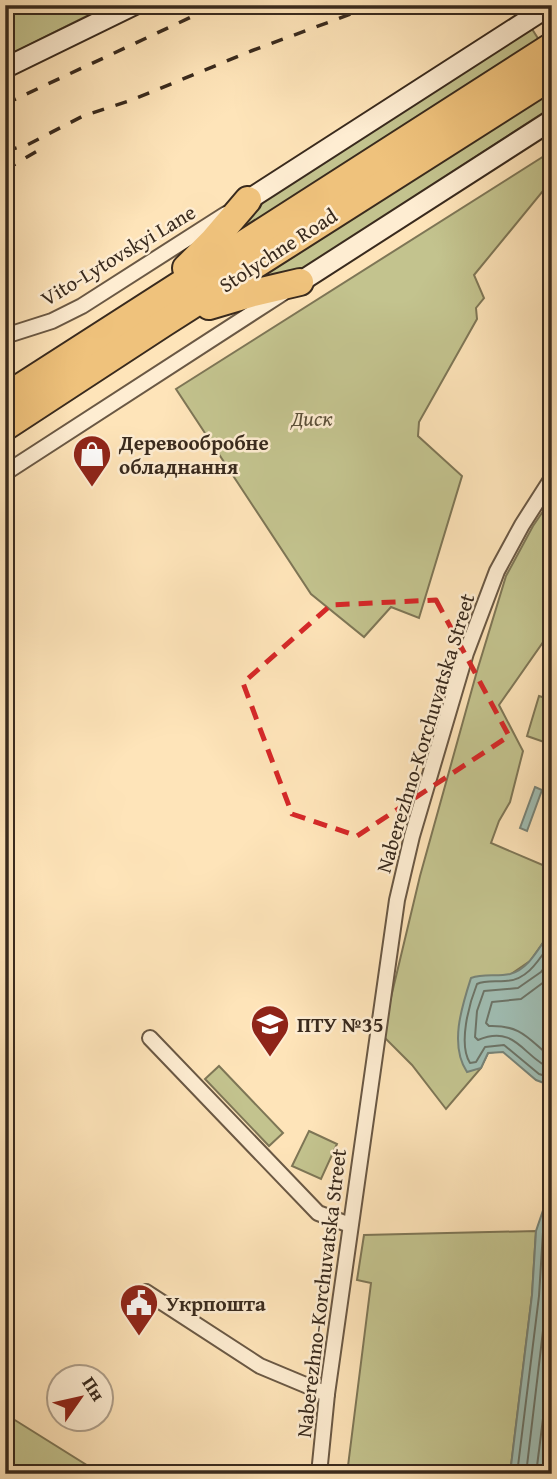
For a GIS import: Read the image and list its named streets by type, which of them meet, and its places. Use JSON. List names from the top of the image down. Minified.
{"streets":{"highway":["Stolychne Road"],"street":["Vito-Lytovskyi Lane","Naberezhno-Korchuvatska Street"]},"parks":["Диск"],"places":{"shop":["Деревообробне обладнання"],"school or university":["ПТУ №35"],"public building":["Укрпошта"]},"north":"top right"}
